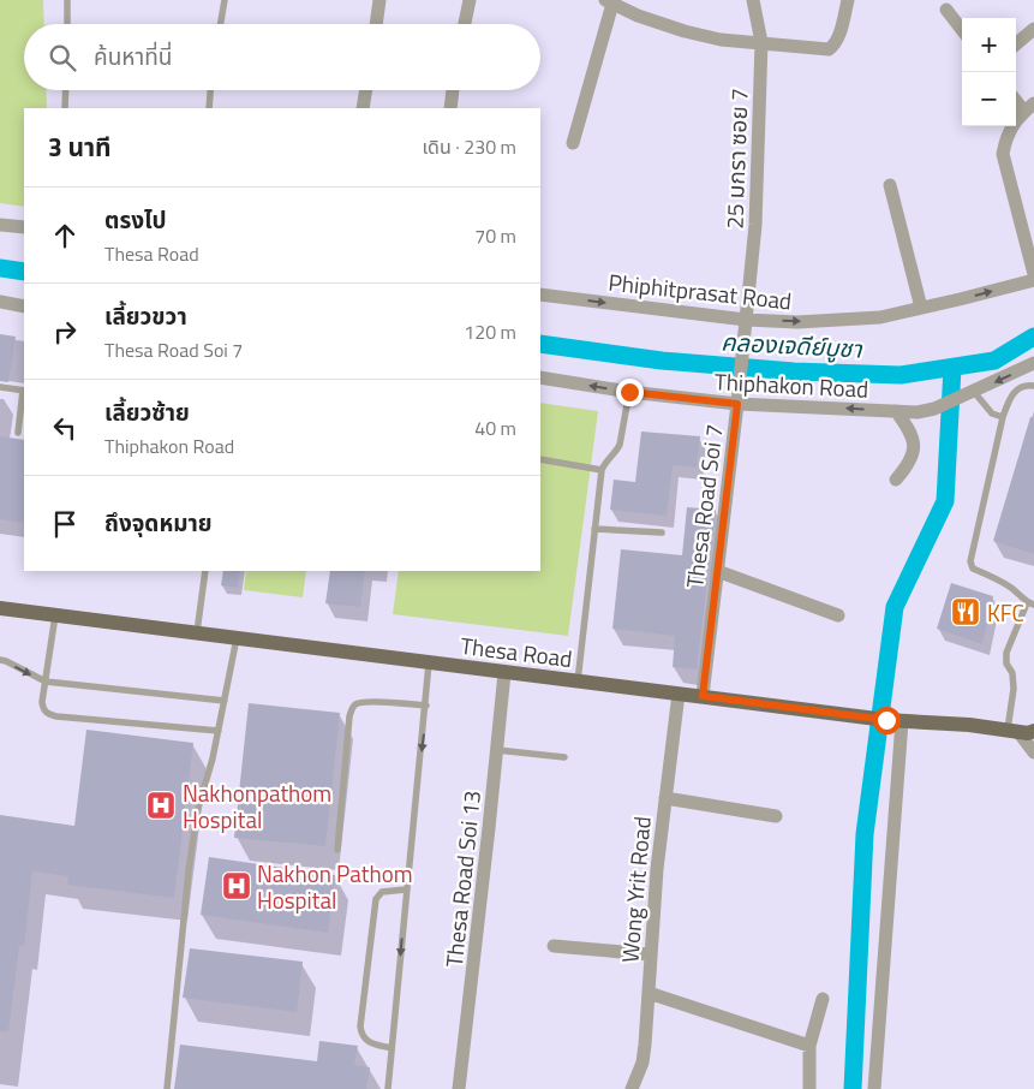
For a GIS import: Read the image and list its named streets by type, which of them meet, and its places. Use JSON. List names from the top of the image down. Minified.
{"streets":{"main road":["Thesa Road"],"street":["25 มกรา ซอย 7","Phiphitprasat Road","Thiphakon Road","Thesa Road Soi 7","Thesa Road Soi 13","Wong Yrit Road"]},"crossings":[["25 มกรา ซอย 7","Phiphitprasat Road"],["25 มกรา ซอย 7","Thesa Road Soi 7"],["Phiphitprasat Road","Thesa Road Soi 7"],["Thiphakon Road","Thesa Road Soi 7"],["Thesa Road Soi 7","Thesa Road"],["Thesa Road","Thesa Road Soi 13"],["Thesa Road","Wong Yrit Road"]],"one_way":["Phiphitprasat Road","Thiphakon Road"],"water":["คลองเจดีย์บูชา"],"places":{"restaurant":["KFC"],"hospital":["Nakhonpathom Hospital","Nakhon Pathom Hospital"]},"page":{"map_buttons":["+","−"],"search":"ค้นหาที่นี่","heading":["3 นาที","เดิน · 230 m"],"list":[["ตรงไป","Thesa Road","70 m"],["เลี้ยวขวา","Thesa Road Soi 7","120 m"],["เลี้ยวซ้าย","Thiphakon Road","40 m"],"ถึงจุดหมาย"]}}
